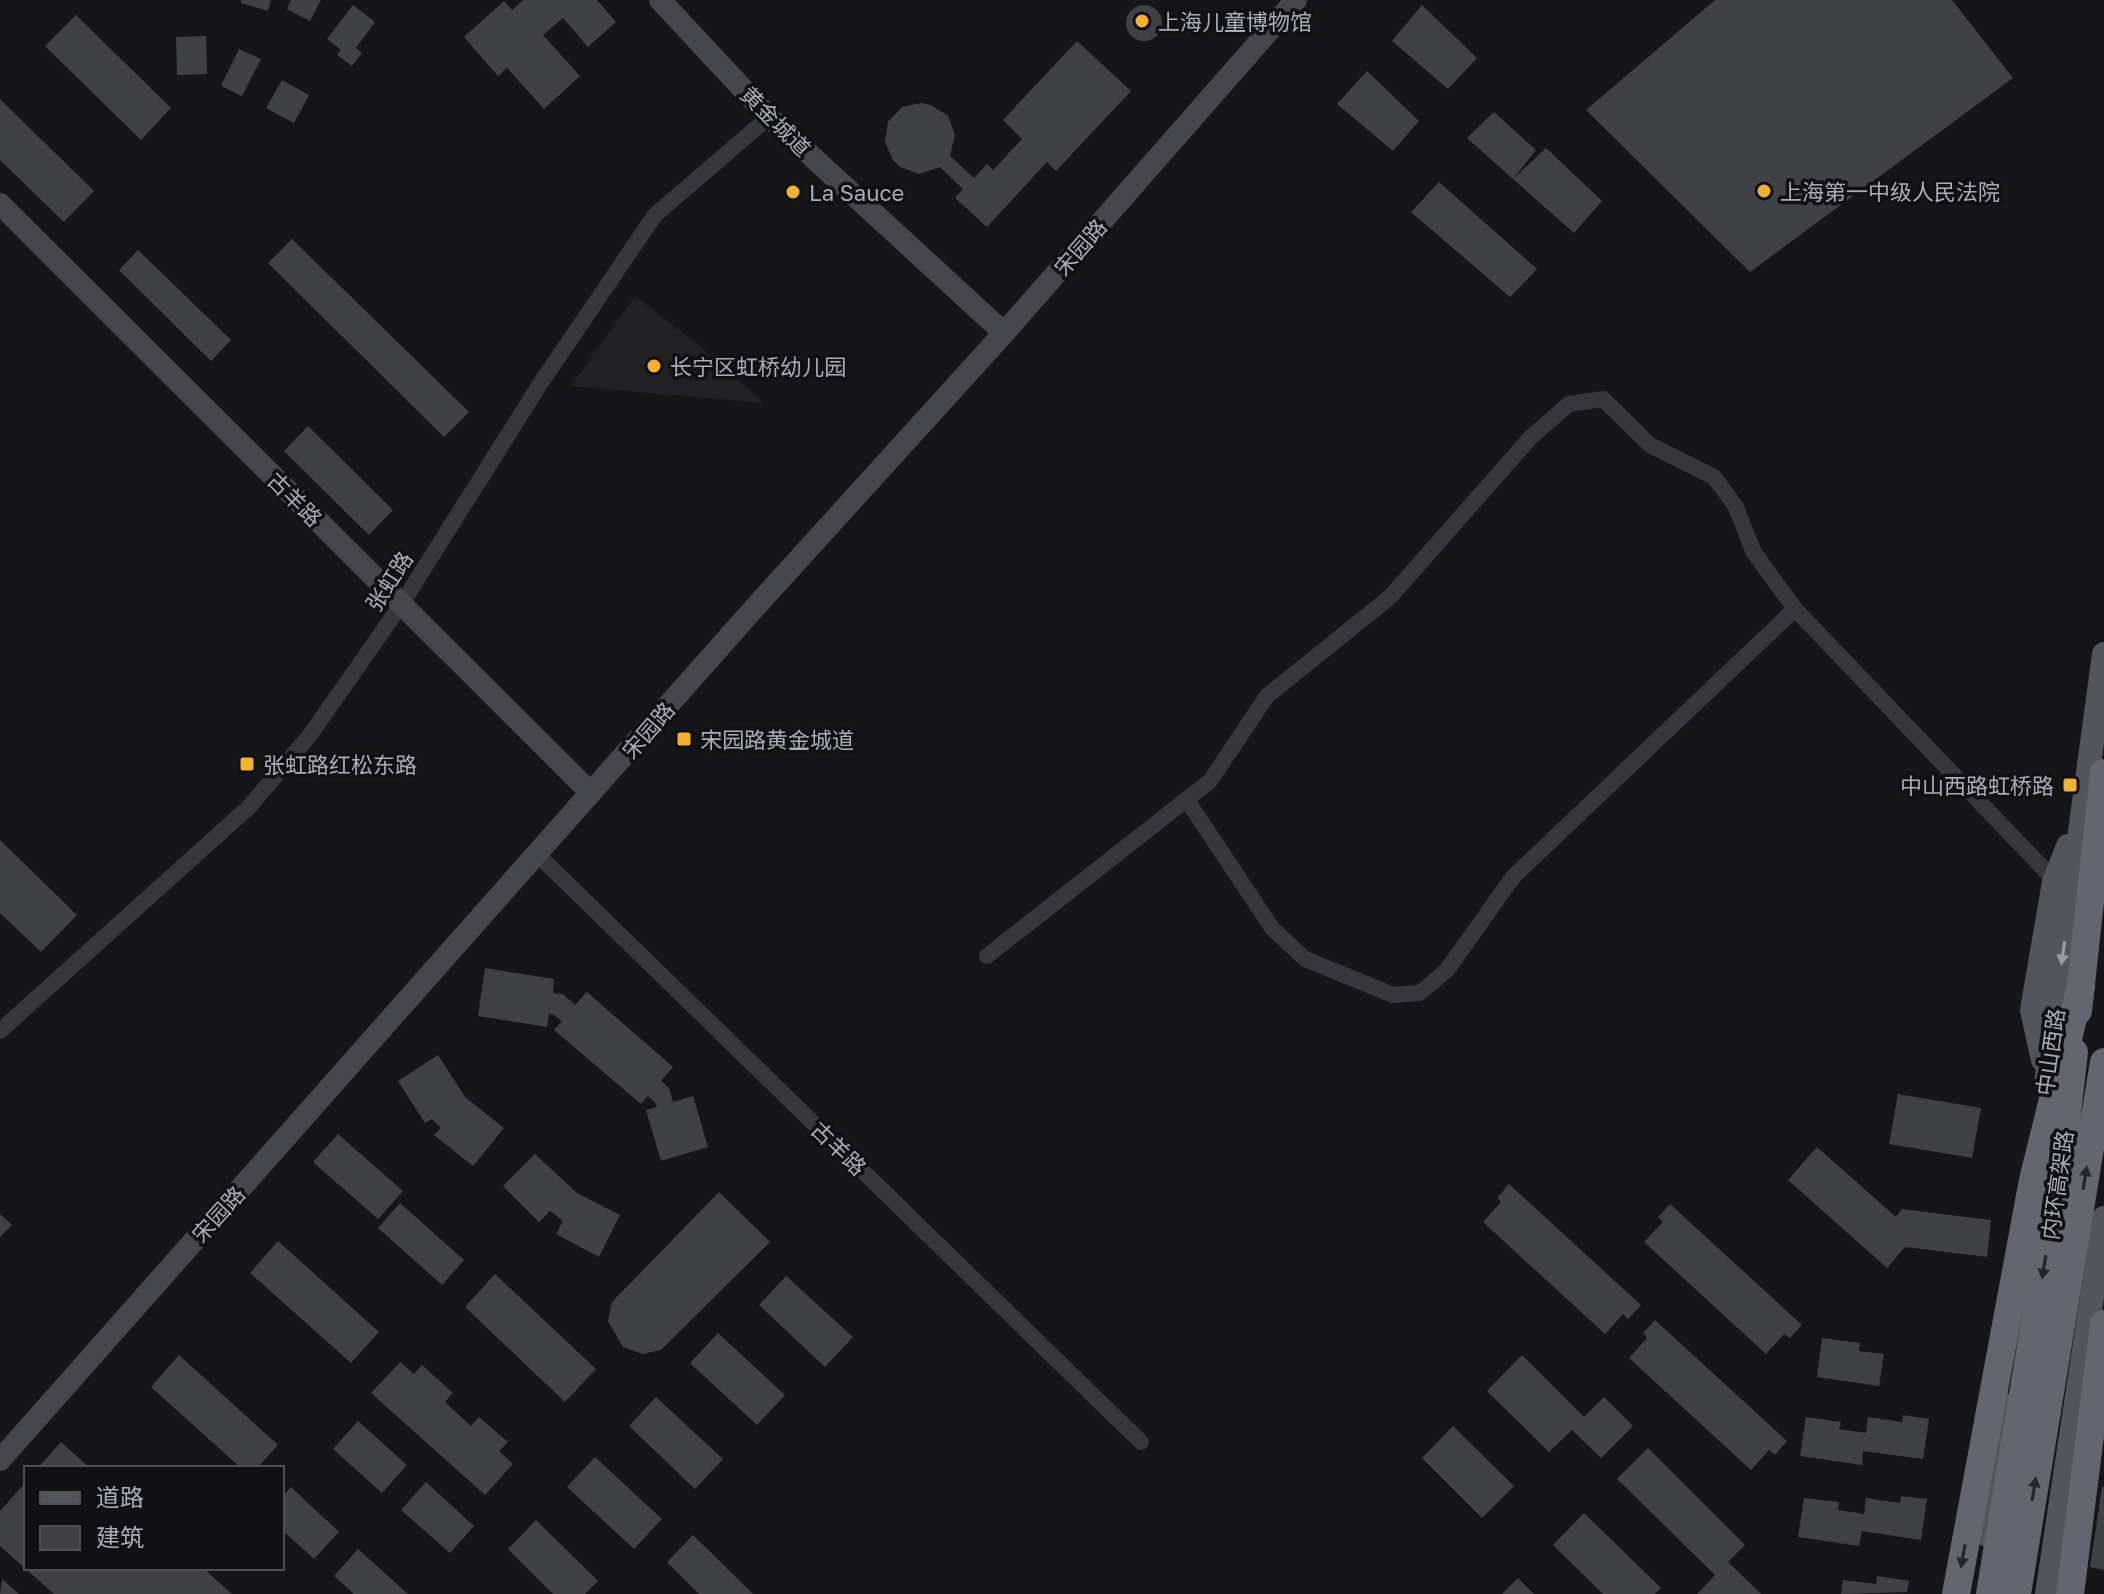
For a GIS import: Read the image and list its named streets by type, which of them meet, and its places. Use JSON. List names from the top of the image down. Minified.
{"streets":{"highway":["内环高架路"],"main road":["黄金城道","宋园路","古羊路","中山西路"],"street":["张虹路"]},"crossings":[["黄金城道","宋园路"],["黄金城道","张虹路"],["宋园路","古羊路"],["古羊路","张虹路"]],"places":{"other":["上海儿童博物馆","上海第一中级人民法院","La Sauce","长宁区虹桥幼儿园"],"transit":["宋园路黄金城道","张虹路红松东路","中山西路虹桥路"]},"legend":["道路","建筑"]}
